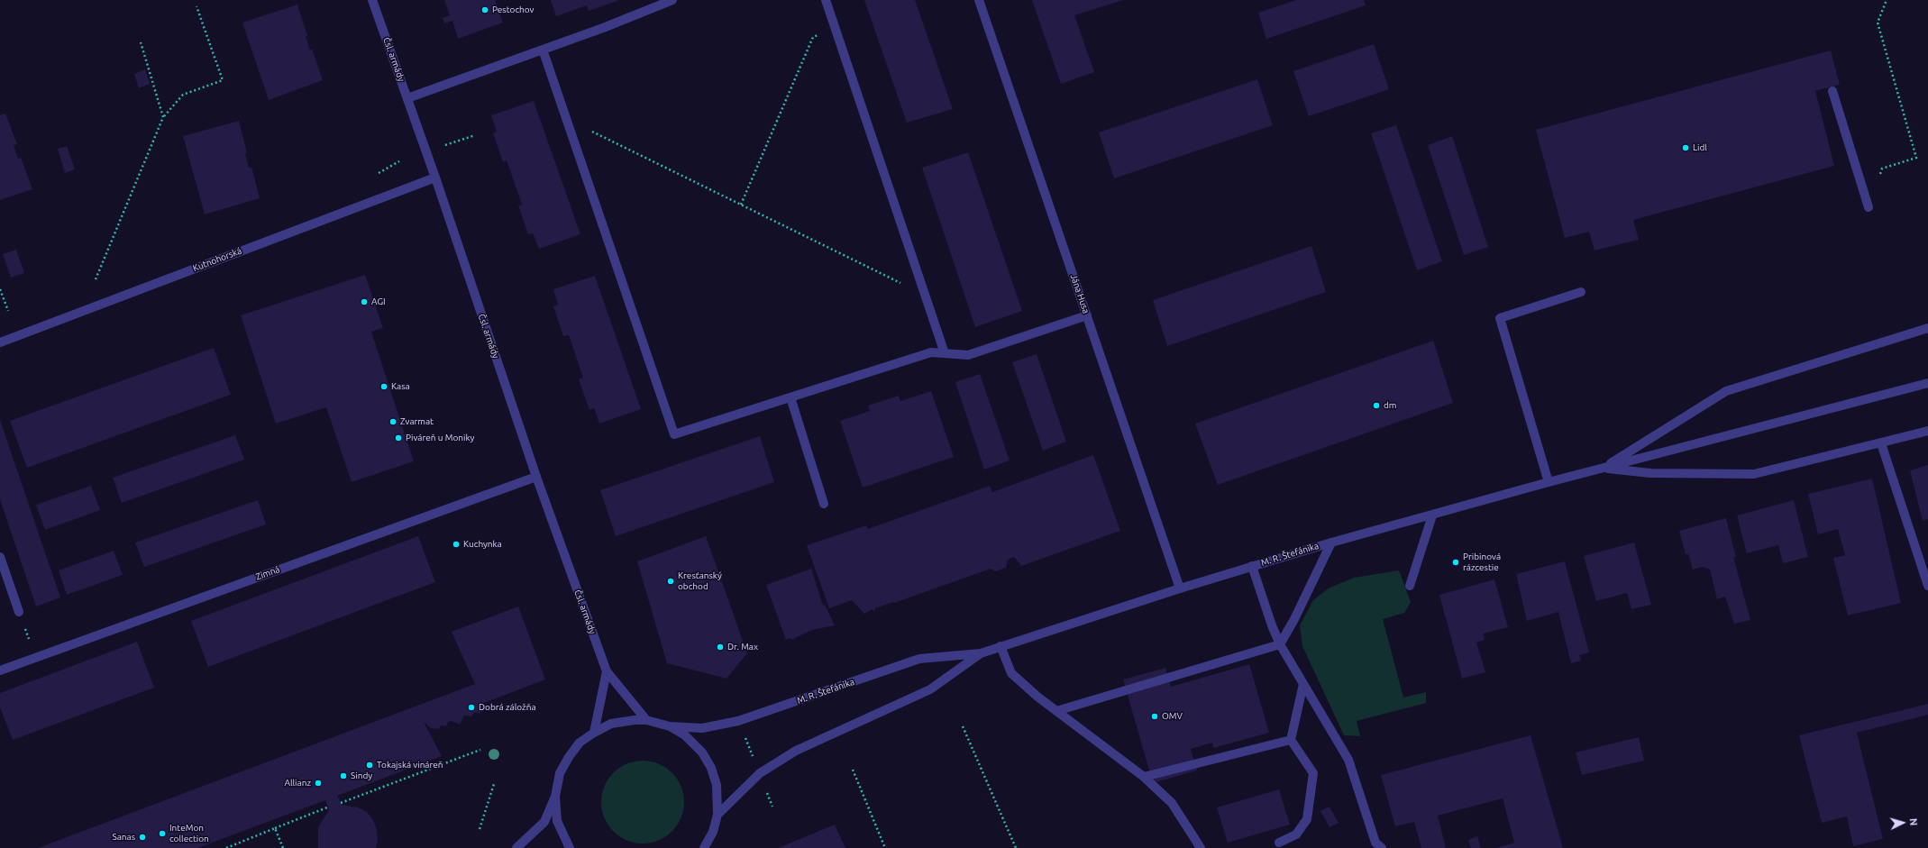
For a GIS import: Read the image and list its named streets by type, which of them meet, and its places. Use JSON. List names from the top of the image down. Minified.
{"streets":{"street":["Čsl. armády","Kutnohorská","Jána Husa","M. R. Štefánika","Zimná"]},"crossings":[["Čsl. armády","Kutnohorská"],["Čsl. armády","Zimná"],["Jána Husa","M. R. Štefánika"]],"places":["Pestochov","Lidl","AGI","Kasa","dm","Zvarmat","Piváreň u Moniky","Kuchynka","Pribinová rázcestie","Kresťanský obchod","Dr. Max","Dobrá záložňa","OMV","Tokajská vináreň","Sindy","Allianz","InteMon collection","Sanas"],"north":"right"}
